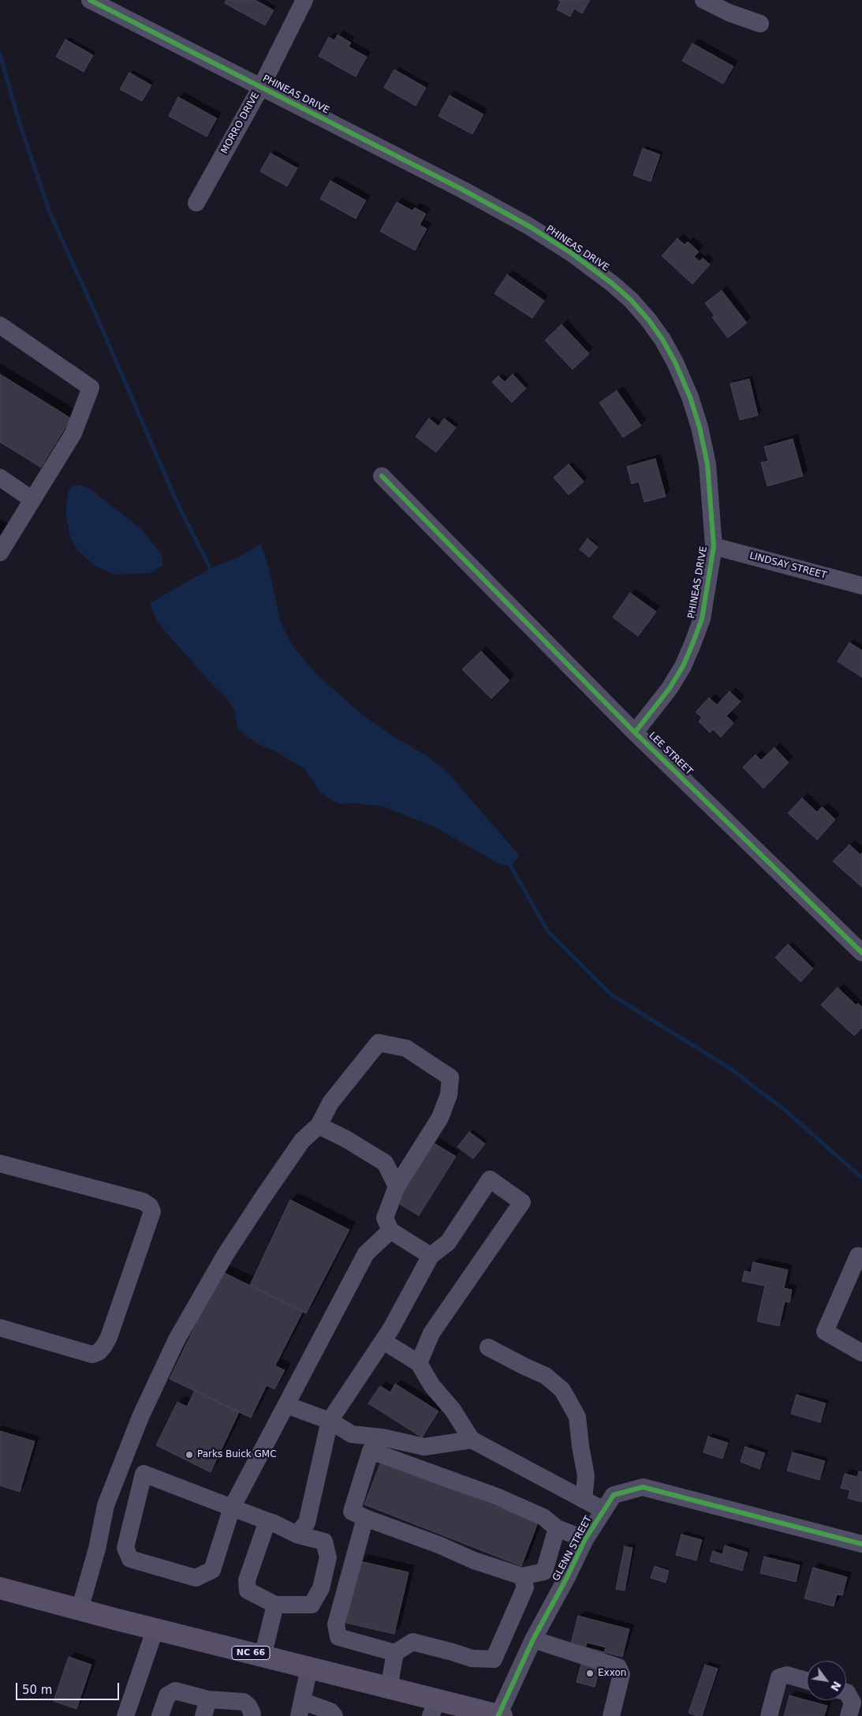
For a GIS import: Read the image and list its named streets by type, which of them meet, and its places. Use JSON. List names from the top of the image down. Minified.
{"streets":{"main road":["NC 66"],"street":["PHINEAS DRIVE","MORRO DRIVE","LINDSAY STREET","LEE STREET","GLENN STREET"]},"crossings":[["PHINEAS DRIVE","MORRO DRIVE"],["PHINEAS DRIVE","LINDSAY STREET"],["PHINEAS DRIVE","LEE STREET"],["GLENN STREET","NC 66"]],"places":["Parks Buick GMC","Exxon"],"scale_bar":"50 m","north":"bottom right"}
